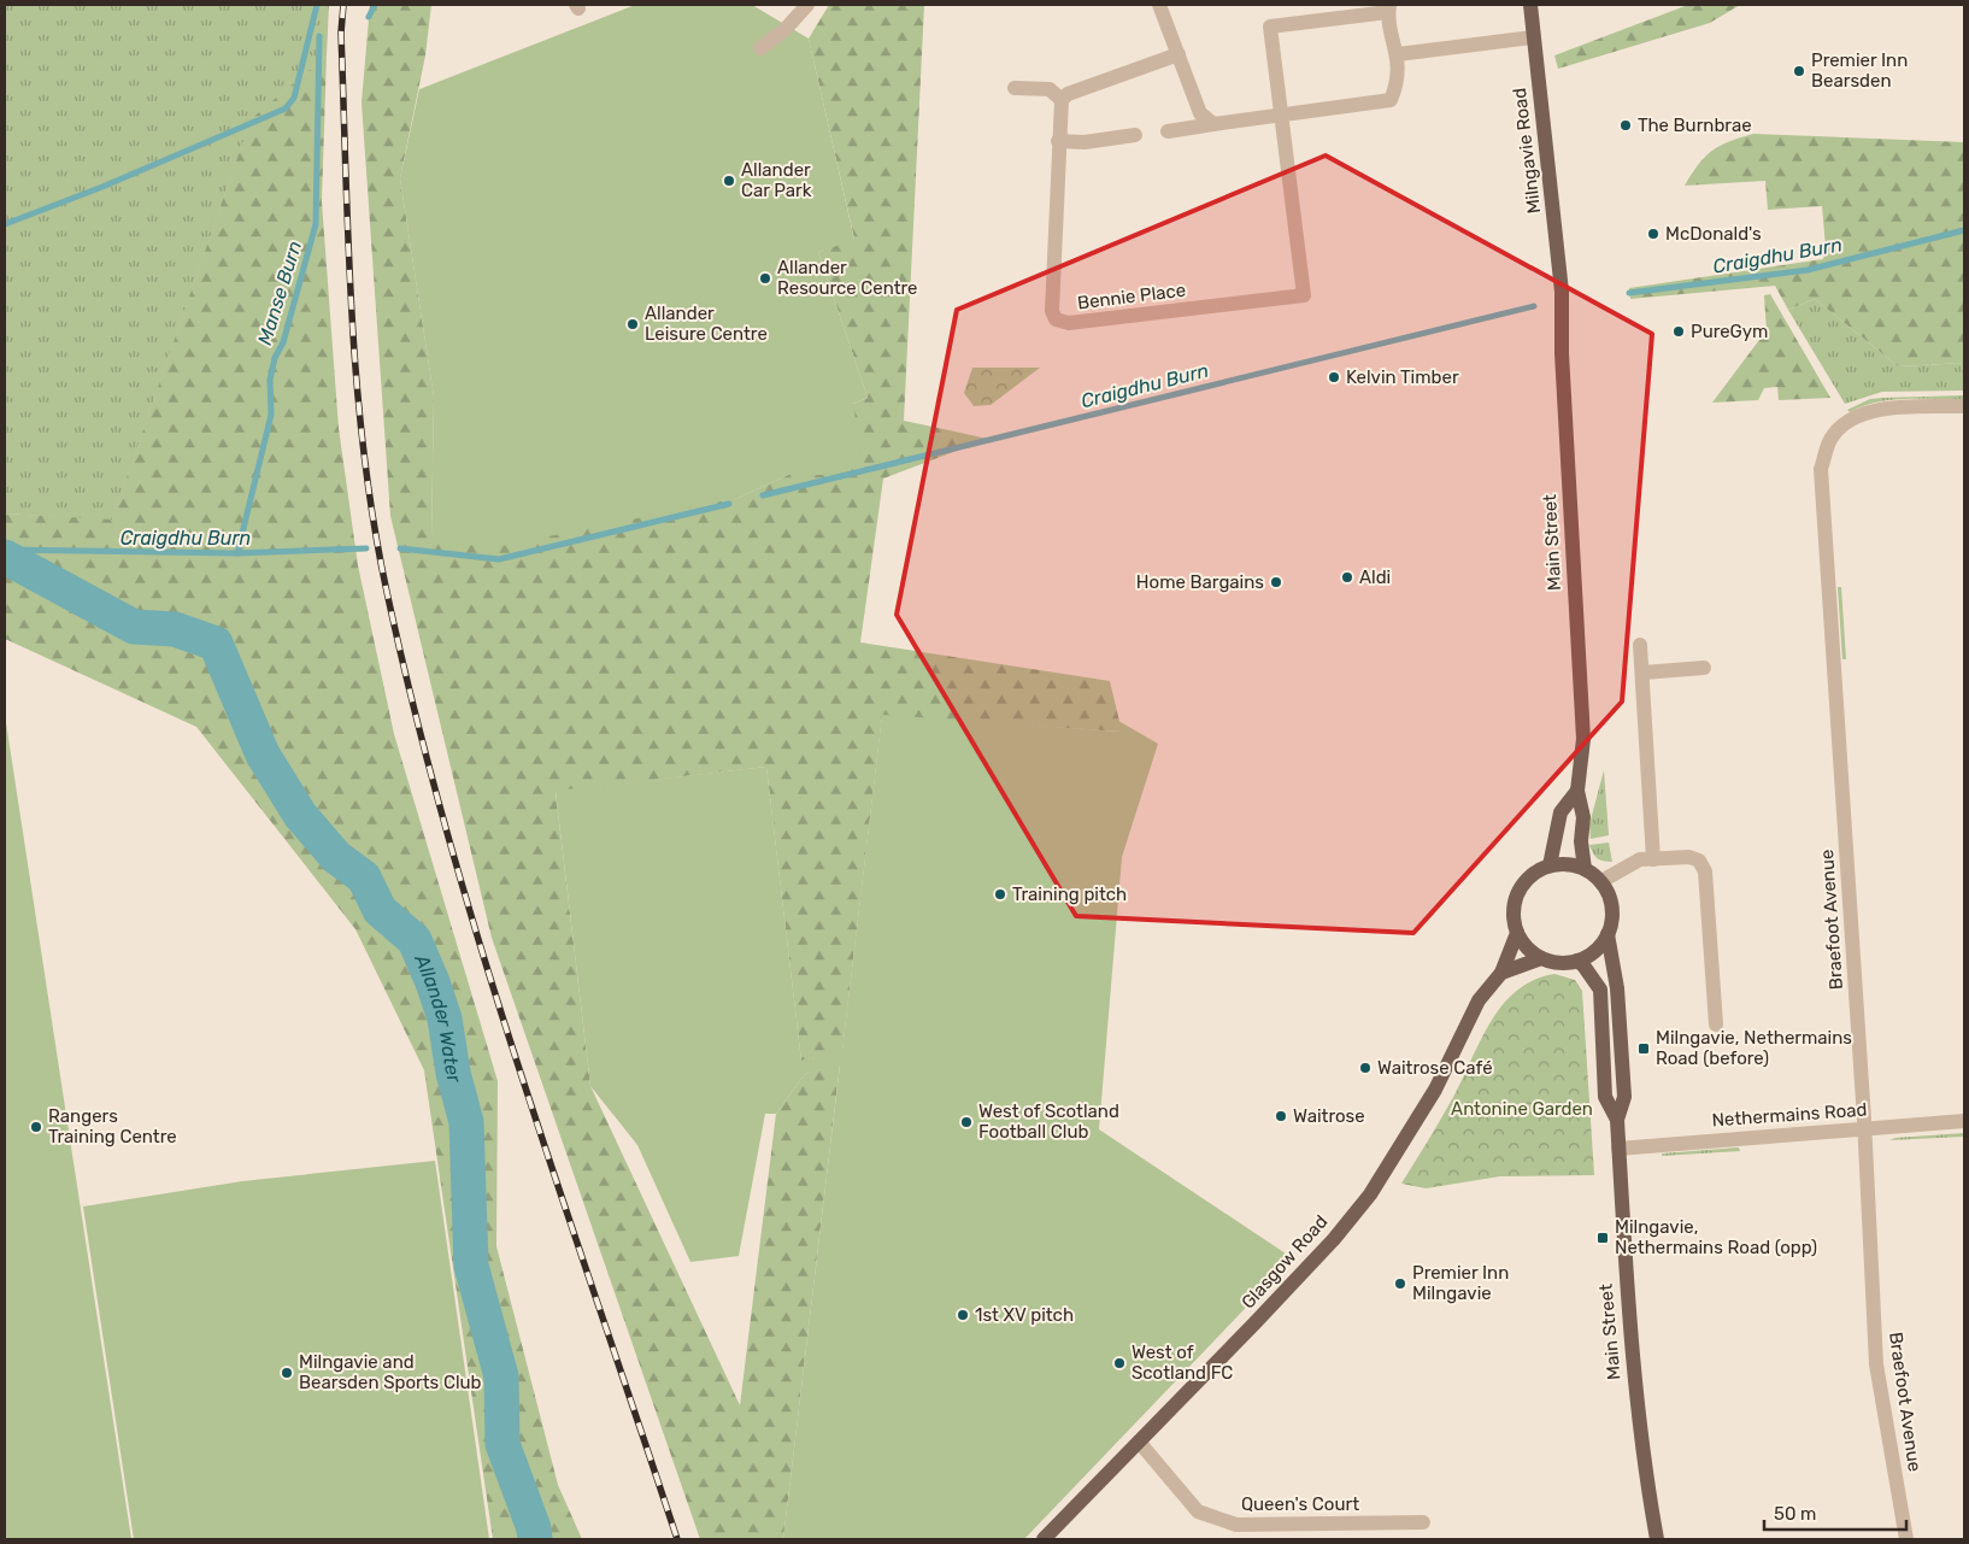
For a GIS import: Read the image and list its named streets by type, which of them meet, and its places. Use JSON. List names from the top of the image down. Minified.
{"streets":{"main road":["Milngavie Road","Main Street","Glasgow Road"],"street":["Bennie Place","Braefoot Avenue","Nethermains Road","Queen's Court"]},"crossings":[["Milngavie Road","Main Street"],["Main Street","Nethermains Road"],["Main Street","Glasgow Road"],["Braefoot Avenue","Nethermains Road"],["Glasgow Road","Queen's Court"]],"water":["Craigdhu Burn","Manse Burn","Allander Water"],"parks":["Antonine Garden"],"places":{"other":["Premier Inn Bearsden","The Burnbrae","Allander Car Park","McDonald's","Allander Resource Centre","Allander Leisure Centre","PureGym","Kelvin Timber","Aldi","Home Bargains","Training pitch","Waitrose Café","Waitrose","West of Scotland Football Club","Rangers Training Centre","Premier Inn Milngavie","1st XV pitch","West of Scotland FC","Milngavie and Bearsden Sports Club"],"transit":["Milngavie, Nethermains Road (before)","Milngavie, Nethermains Road (opp)"]},"scale_bar":"50 m"}
